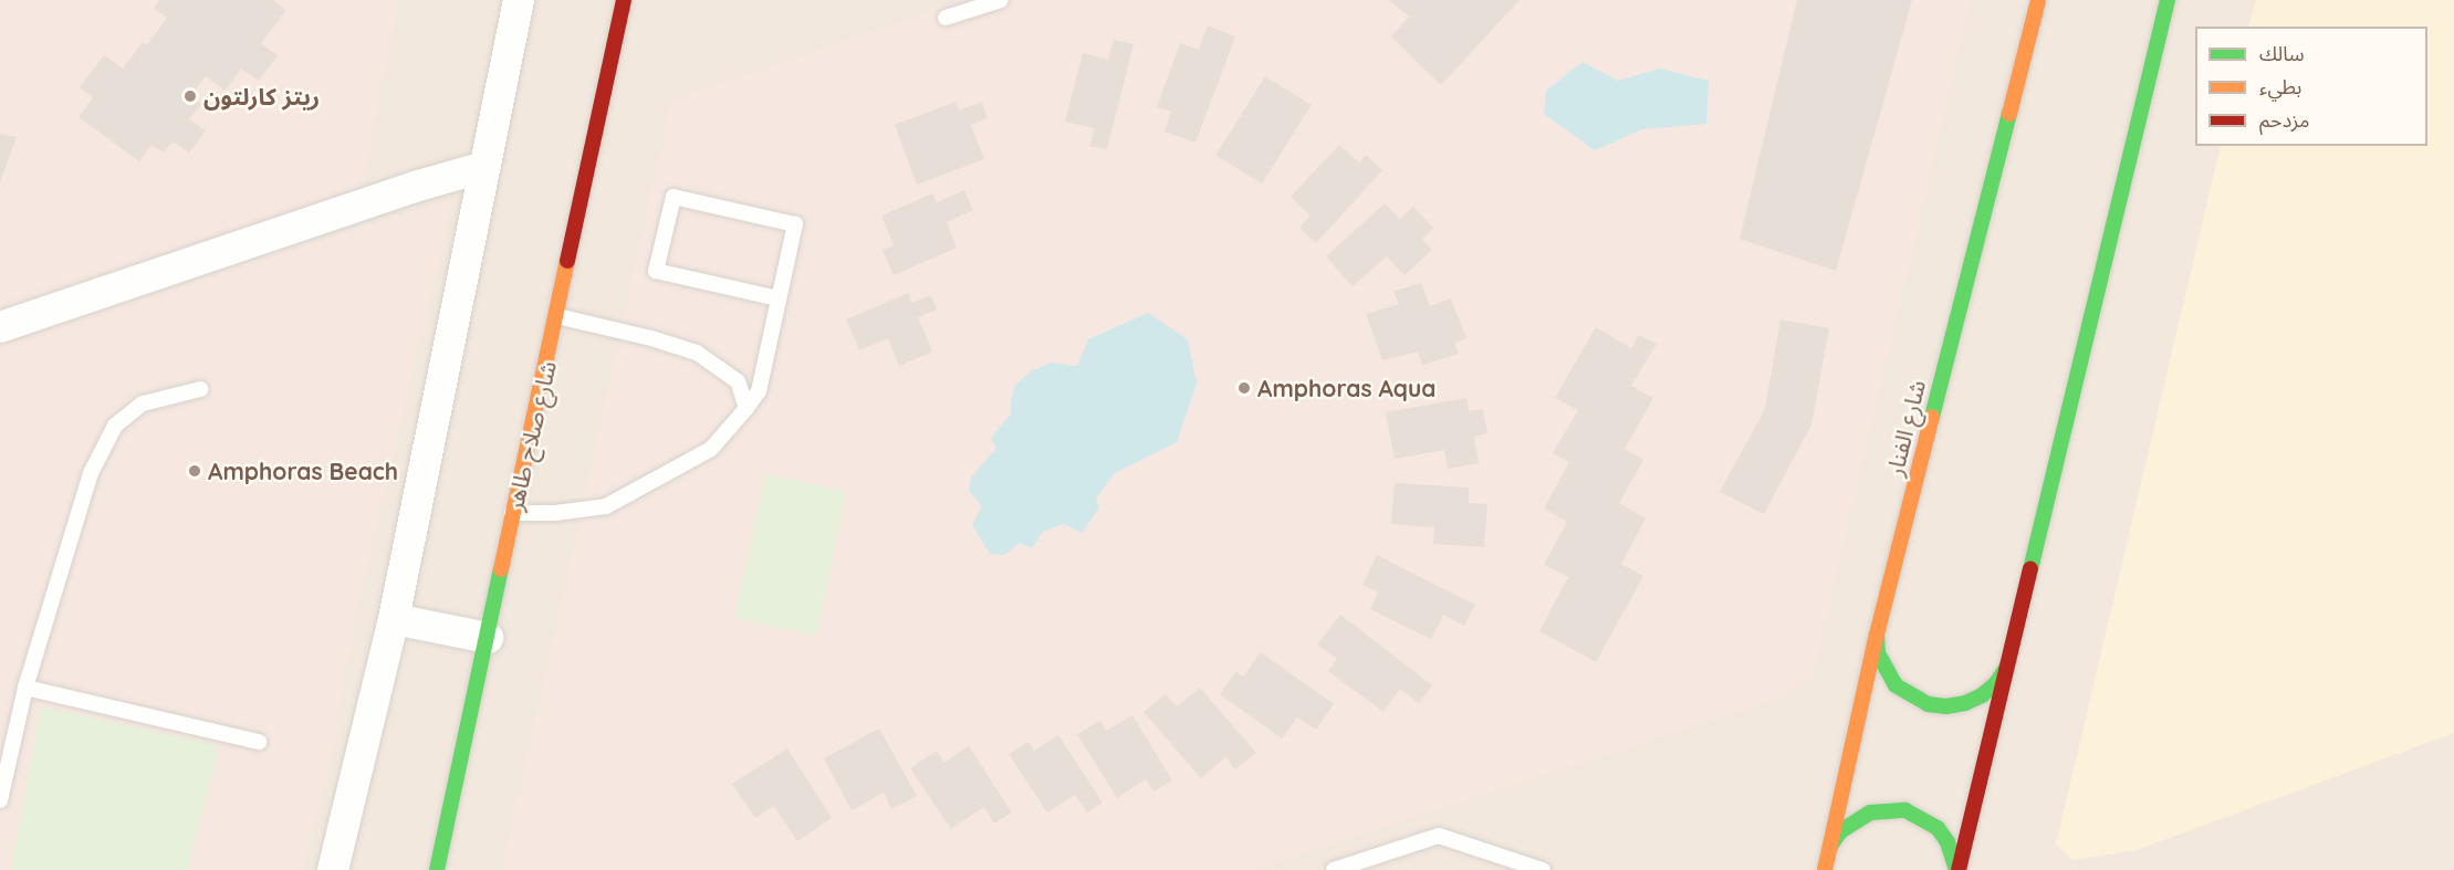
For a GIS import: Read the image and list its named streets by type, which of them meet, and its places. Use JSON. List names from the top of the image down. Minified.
{"streets":{"main road":["شارع الفنار","شارع صلاح طاهر"]},"places":["ريتز كارلتون","Amphoras Aqua","Amphoras Beach"],"legend":["سالك","بطيء","مزدحم"]}
